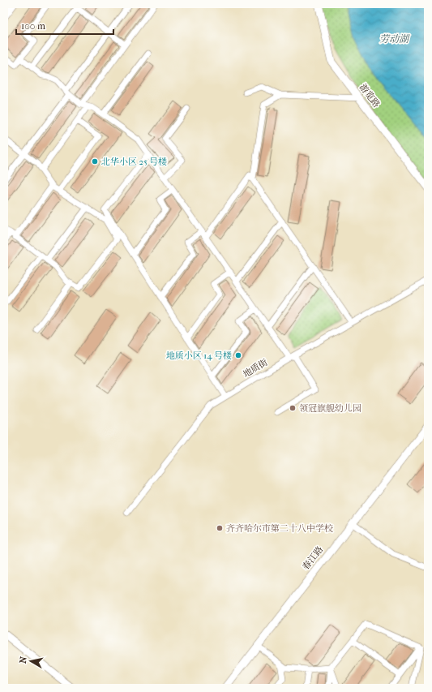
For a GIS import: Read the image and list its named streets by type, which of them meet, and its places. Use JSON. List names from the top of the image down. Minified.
{"streets":{"main road":["游览路","春江路"],"street":["地质街"]},"water":["劳动湖"],"places":["北华小区 25 号楼","地质小区 14 号楼","领冠旗舰幼儿园","齐齐哈尔市第二十八中学校"],"scale_bar":"100 m","north":"left"}
